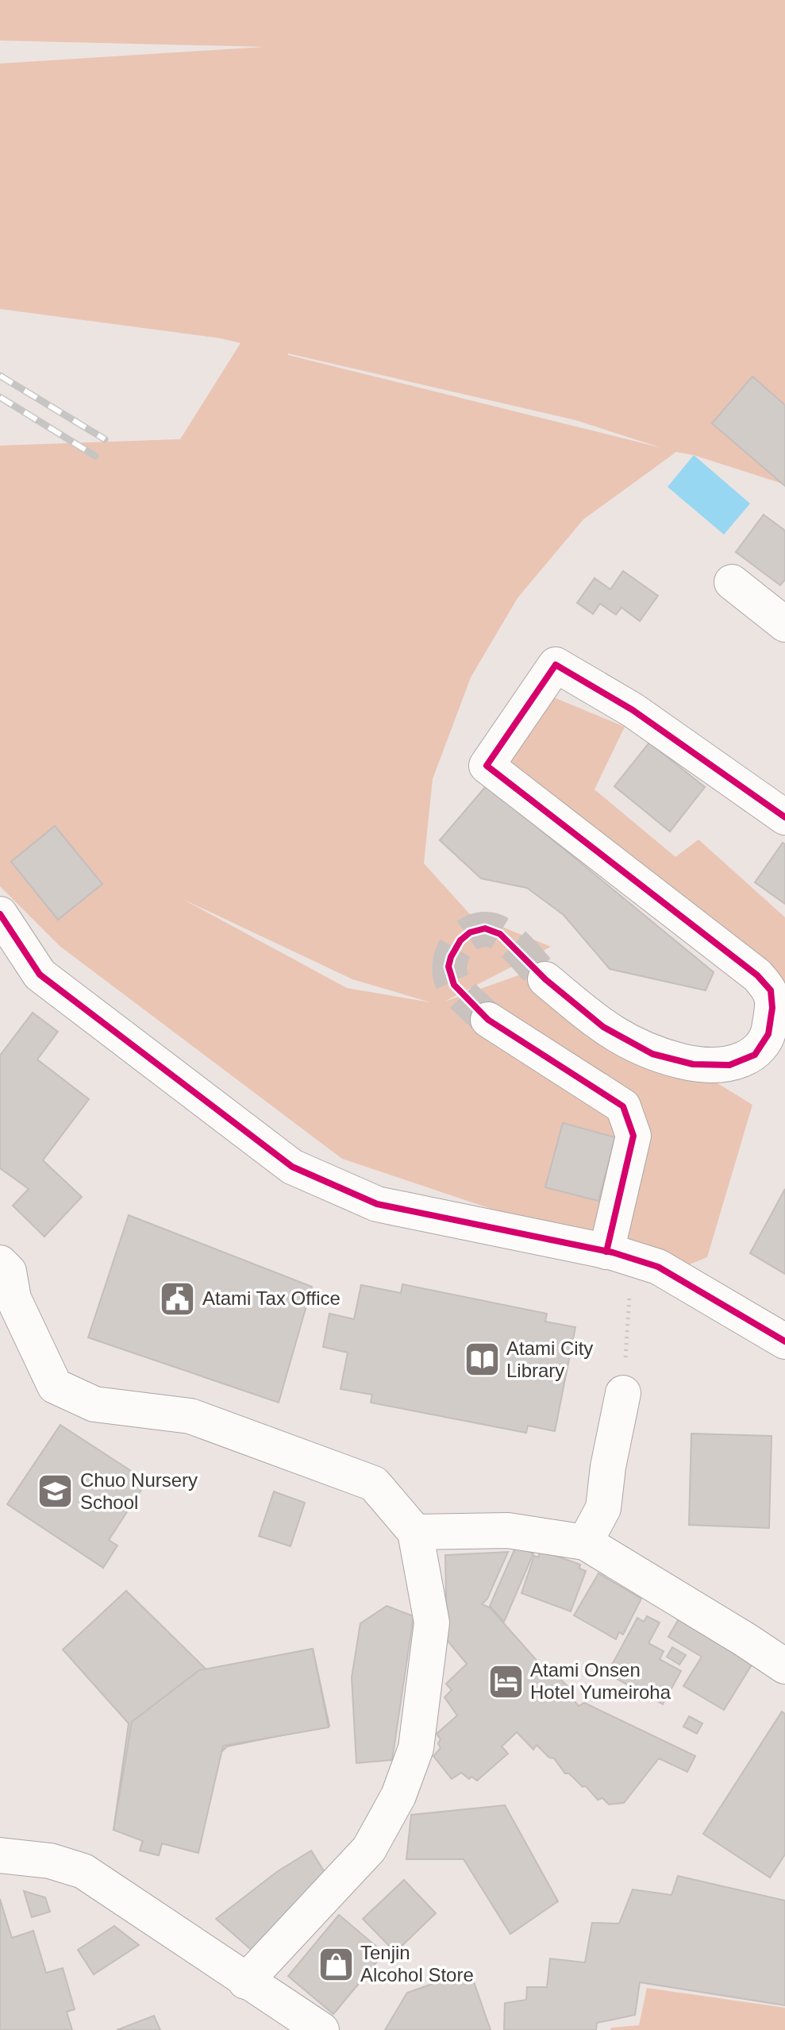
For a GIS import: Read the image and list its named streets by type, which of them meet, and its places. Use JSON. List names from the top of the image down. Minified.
{"places":{"public building":["Atami Tax Office"],"library":["Atami City Library"],"school or university":["Chuo Nursery School"],"hotel":["Atami Onsen Hotel Yumeiroha"],"shop":["Tenjin Alcohol Store"]}}
